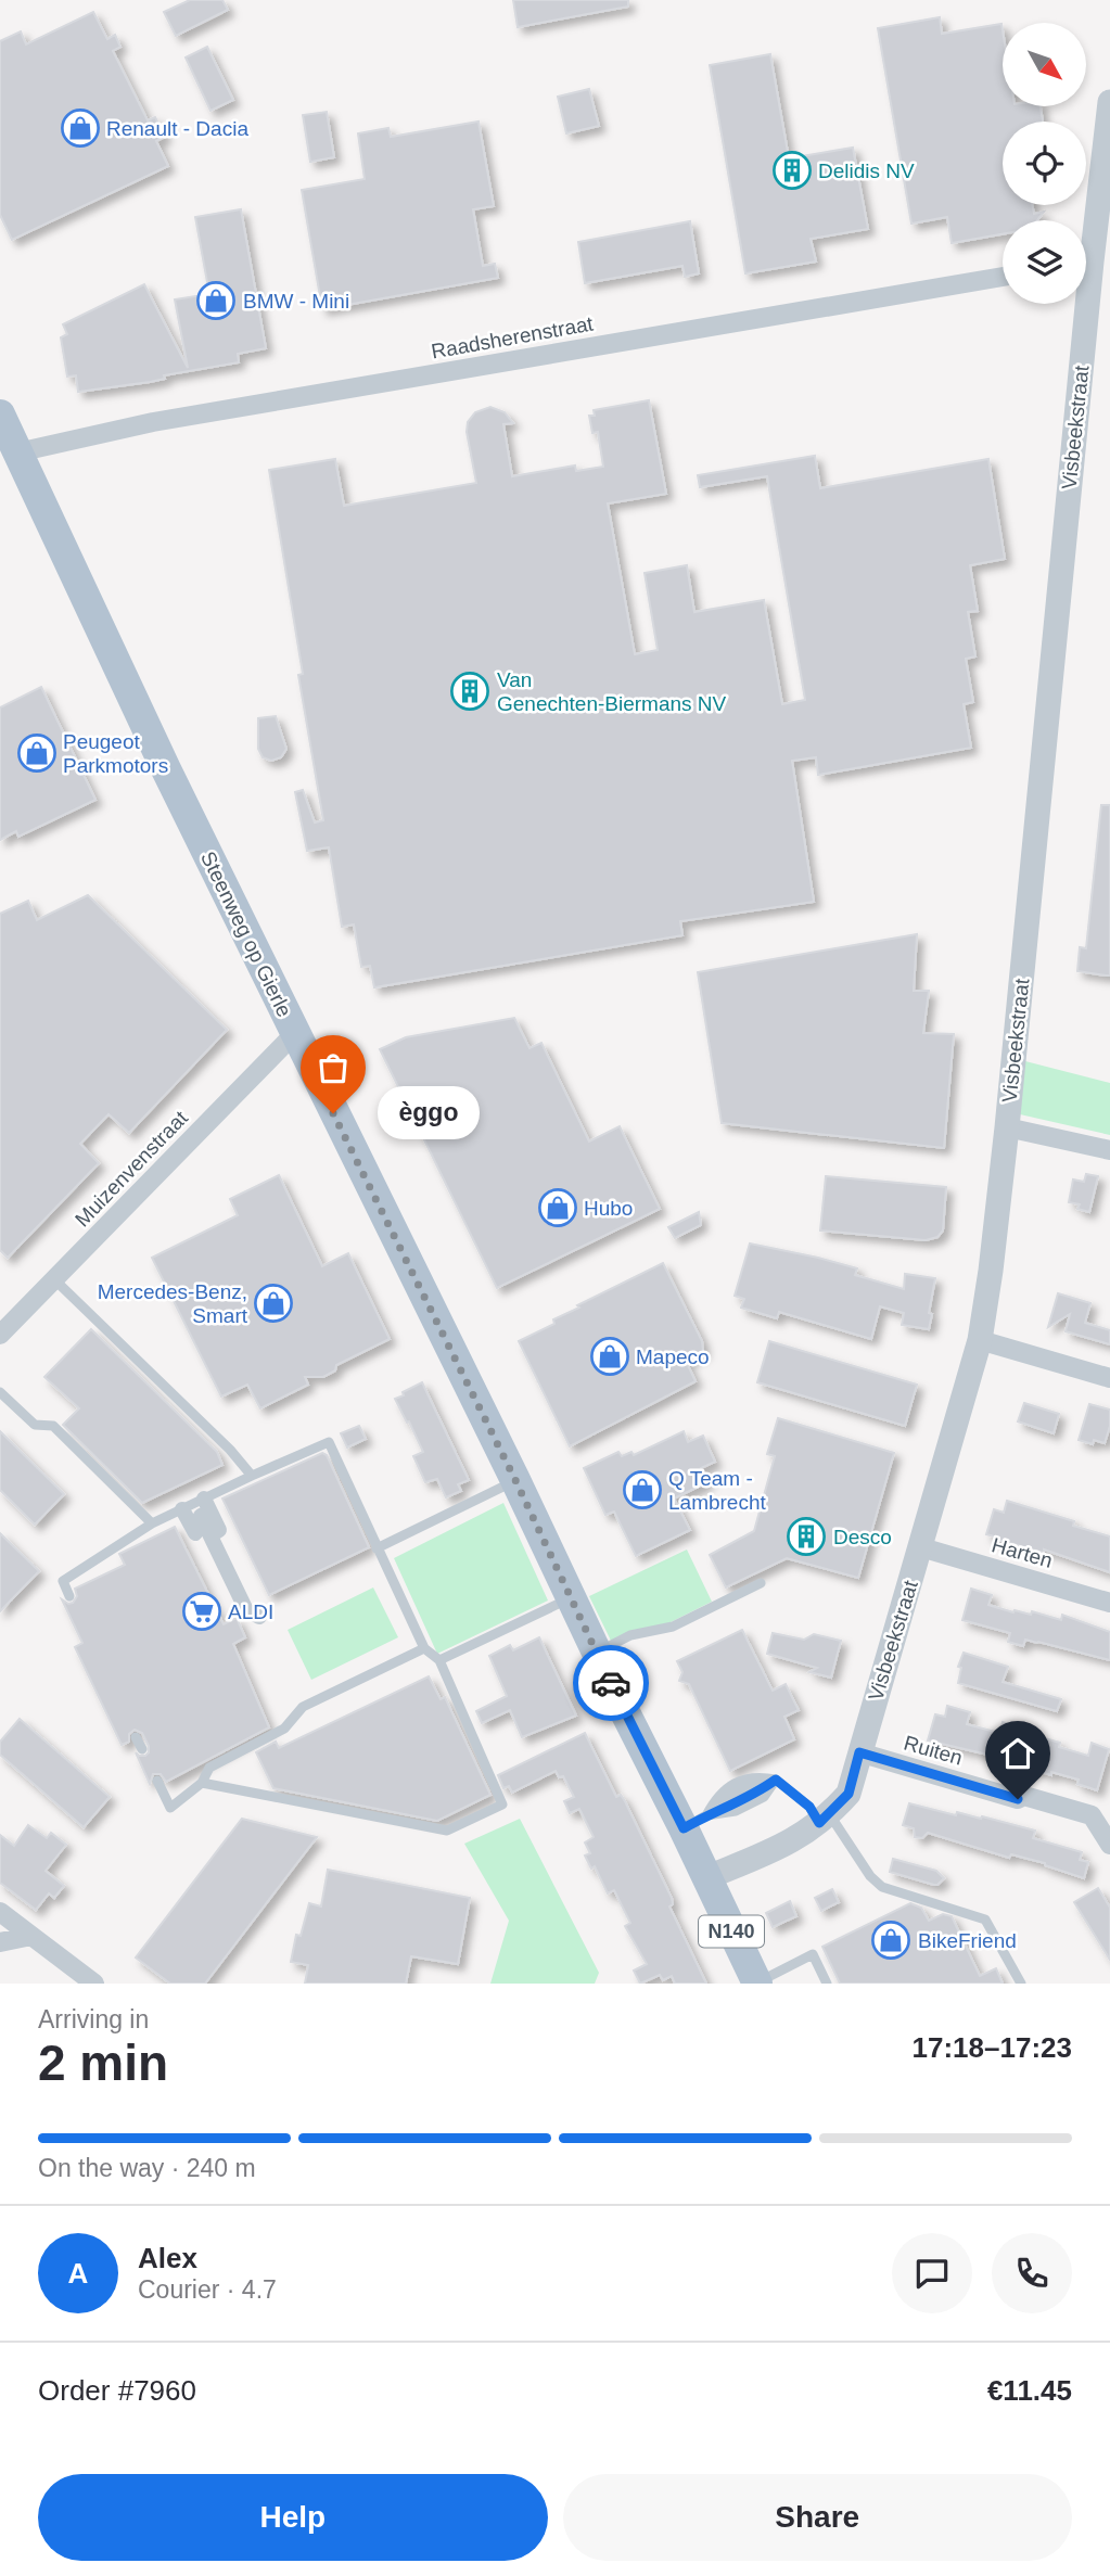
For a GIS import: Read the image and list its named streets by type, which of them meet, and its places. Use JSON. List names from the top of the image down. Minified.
{"streets":{"main road":["Steenweg op Gierle","N140"],"street":["Raadsherenstraat","Visbeekstraat","Muizenvenstraat","Harten","Ruiten"]},"crossings":[["Raadsherenstraat","Steenweg op Gierle"],["Visbeekstraat","Steenweg op Gierle"],["Visbeekstraat","Harten"],["Visbeekstraat","Ruiten"],["Steenweg op Gierle","Muizenvenstraat"]],"places":{"shop":["Renault - Dacia","BMW - Mini","Peugeot Parkmotors","Hubo","Mercedes-Benz, Smart","Mapeco","Q Team - Lambrecht","BikeFriend"],"building":["Delidis NV","Van Genechten-Biermans NV","Desco"],"other":["èggo"],"supermarket":["ALDI"]},"north":"bottom right","page":{"bubble":"èggo","heading":["2 min","Arriving in","17:18–17:23"],"panel":["Alex","Courier · 4.7","Order #7960","€11.45"],"bar":"On the way · 240 m","round":"A","buttons":["Help","Share"]}}
